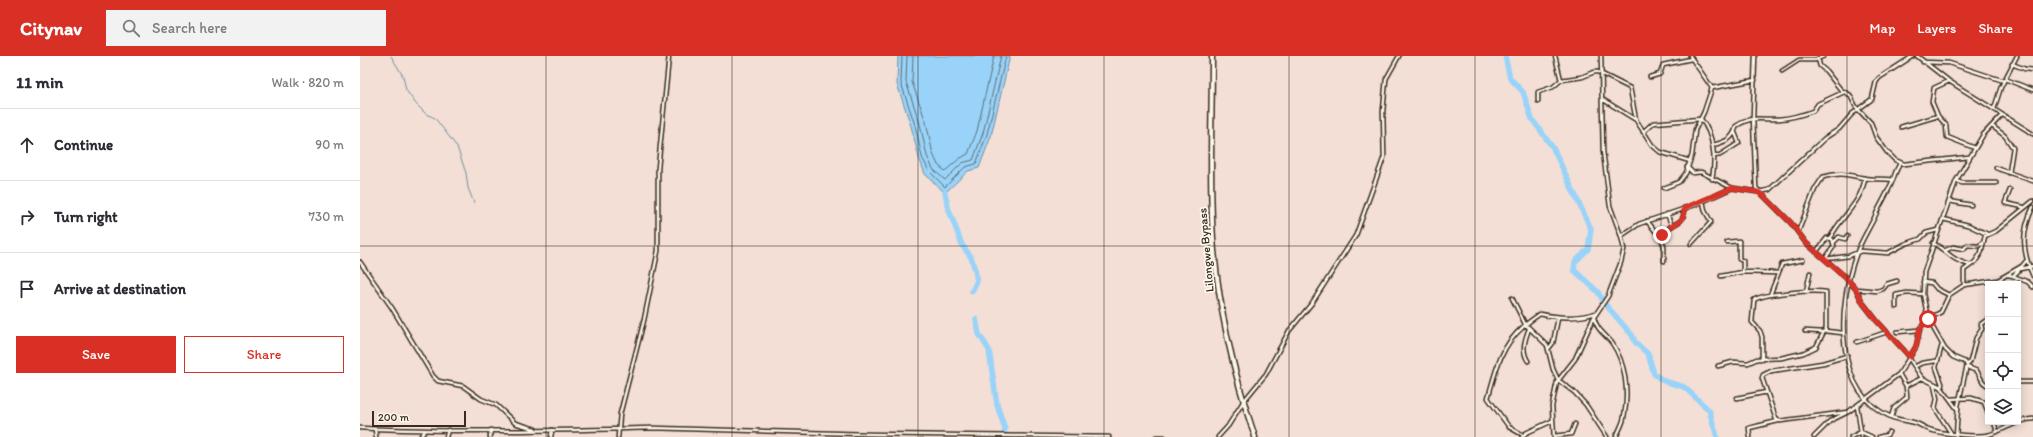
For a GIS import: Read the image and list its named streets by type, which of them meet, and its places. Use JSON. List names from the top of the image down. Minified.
{"streets":{"main road":["Lilongwe Bypass"]},"scale_bar":"200 m","page":{"header":"Citynav","search":"Search here","nav":["Map","Layers","Share"],"heading":["11 min","Walk · 820 m"],"list":[["Continue","90 m"],["Turn right","730 m"],"Arrive at destination"],"map_buttons":["+","−"],"buttons":["Save","Share"],"scale":"200 m"}}
